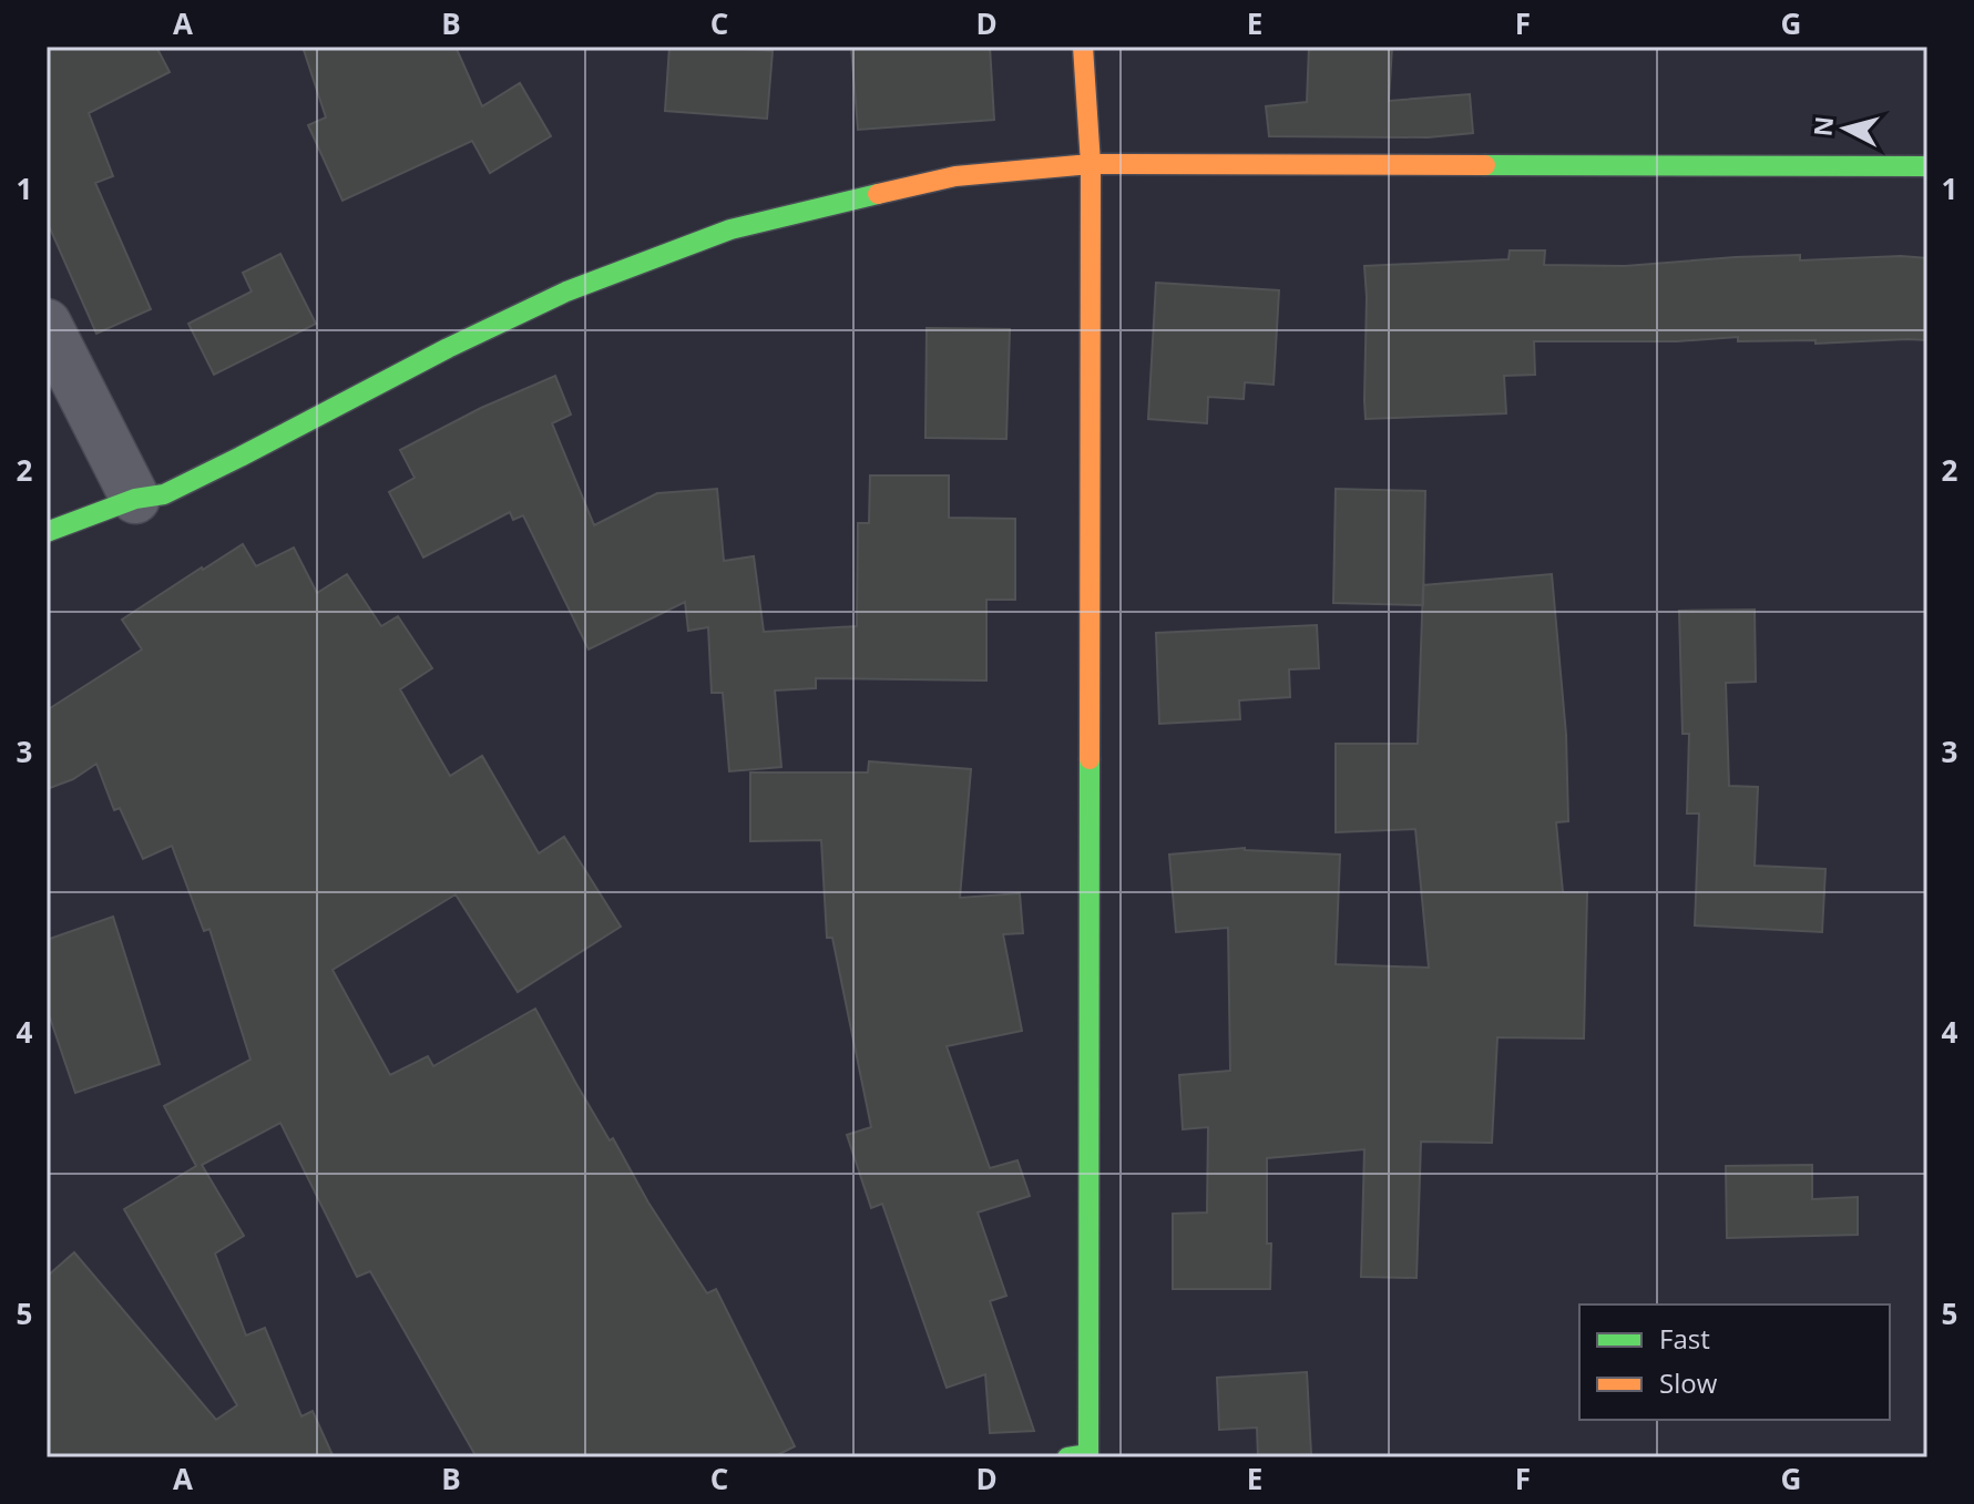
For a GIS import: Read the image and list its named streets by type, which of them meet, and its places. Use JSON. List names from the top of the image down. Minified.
{"legend":["Fast","Slow"],"north":"left","grid":{"columns":["A","B","C","D","E","F","G"],"rows":["1","2","3","4","5"]}}
